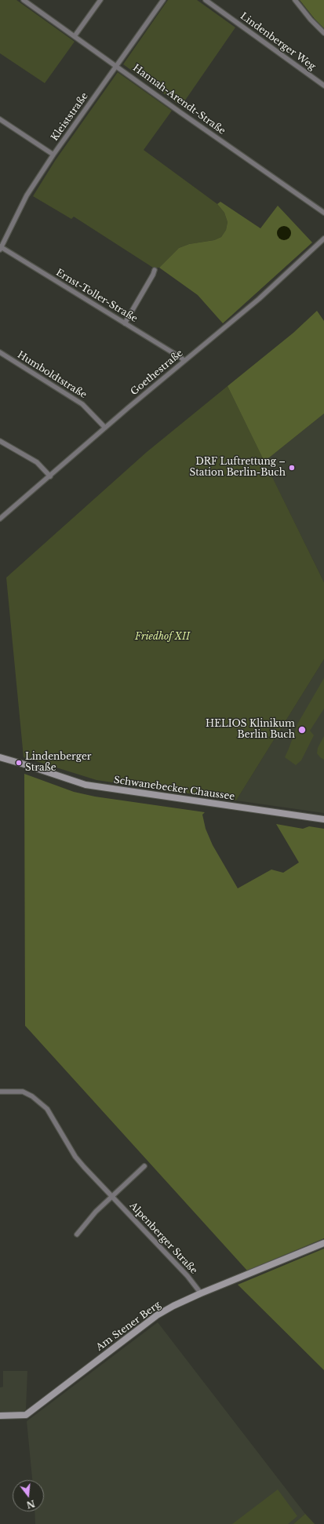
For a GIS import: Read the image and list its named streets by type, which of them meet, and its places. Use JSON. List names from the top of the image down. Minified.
{"streets":{"street":["Lindenberger Weg","Hannah-Arendt-Straße","Kleiststraße","Ernst-Toller-Straße","Goethestraße","Humboldtstraße","Schwanebecker Chaussee","Alpenberger Straße","Am Stener Berg"]},"crossings":[["Hannah-Arendt-Straße","Kleiststraße"],["Kleiststraße","Ernst-Toller-Straße"],["Ernst-Toller-Straße","Goethestraße"],["Goethestraße","Humboldtstraße"],["Alpenberger Straße","Am Stener Berg"]],"parks":["Friedhof XII"],"places":["DRF Luftrettung – Station Berlin-Buch","HELIOS Klinikum Berlin Buch","Lindenberger Straße"],"north":"bottom"}
